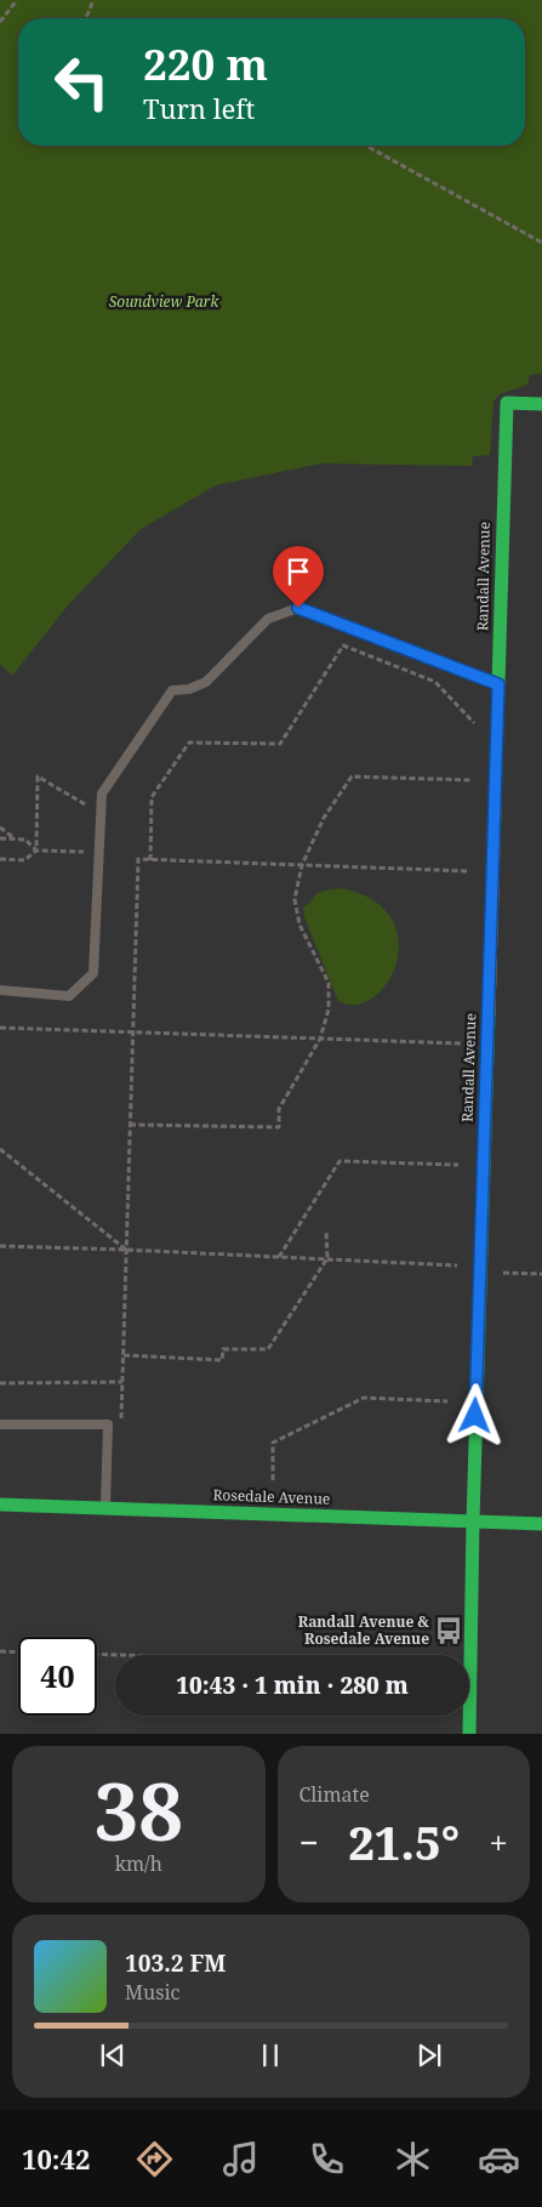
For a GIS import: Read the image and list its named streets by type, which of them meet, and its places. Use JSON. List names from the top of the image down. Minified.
{"streets":{"street":["Randall Avenue","Rosedale Avenue"]},"crossings":[["Randall Avenue","Rosedale Avenue"]],"parks":["Soundview Park"],"places":{"bus stop":["Randall Avenue & Rosedale Avenue"]},"page":{"turn":["220 m","Turn left"],"limit":"40","trip":"10:43 · 1 min · 280 m","tile":[["38","km/h"],"Climate"],"heat":["−","21.5°","+"],"song":["103.2 FM","Music"],"tabs":"10:42"}}
